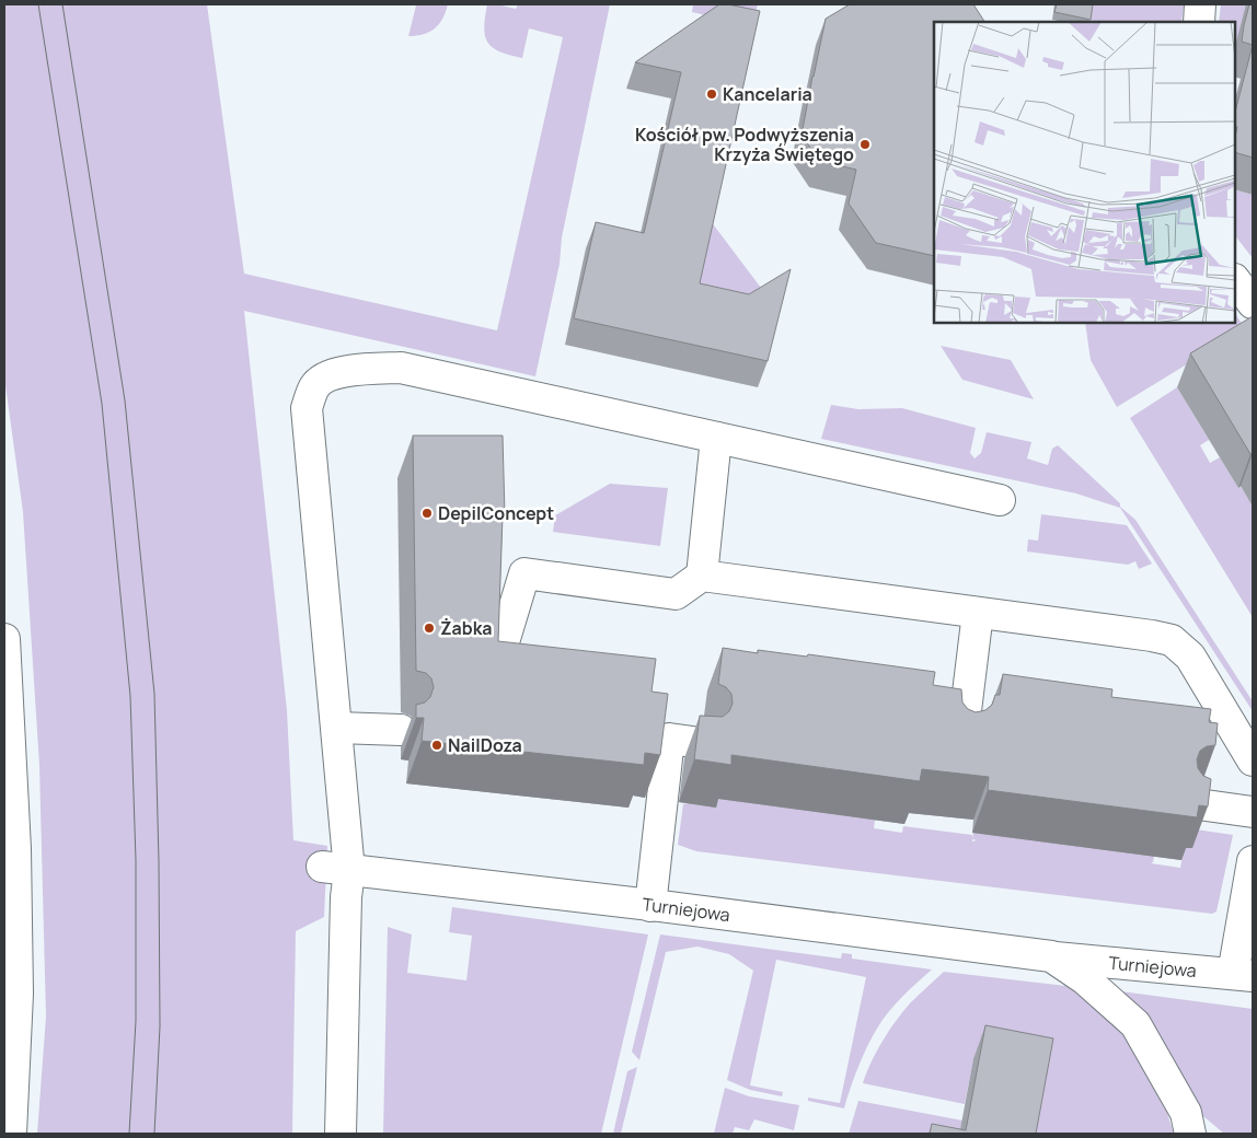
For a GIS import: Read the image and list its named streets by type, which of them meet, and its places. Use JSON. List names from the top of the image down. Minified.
{"streets":{"street":["Turniejowa"]},"places":["Kancelaria","Kościół pw. Podwyższenia Krzyża Świętego","DepilConcept","Żabka","NailDoza"]}
